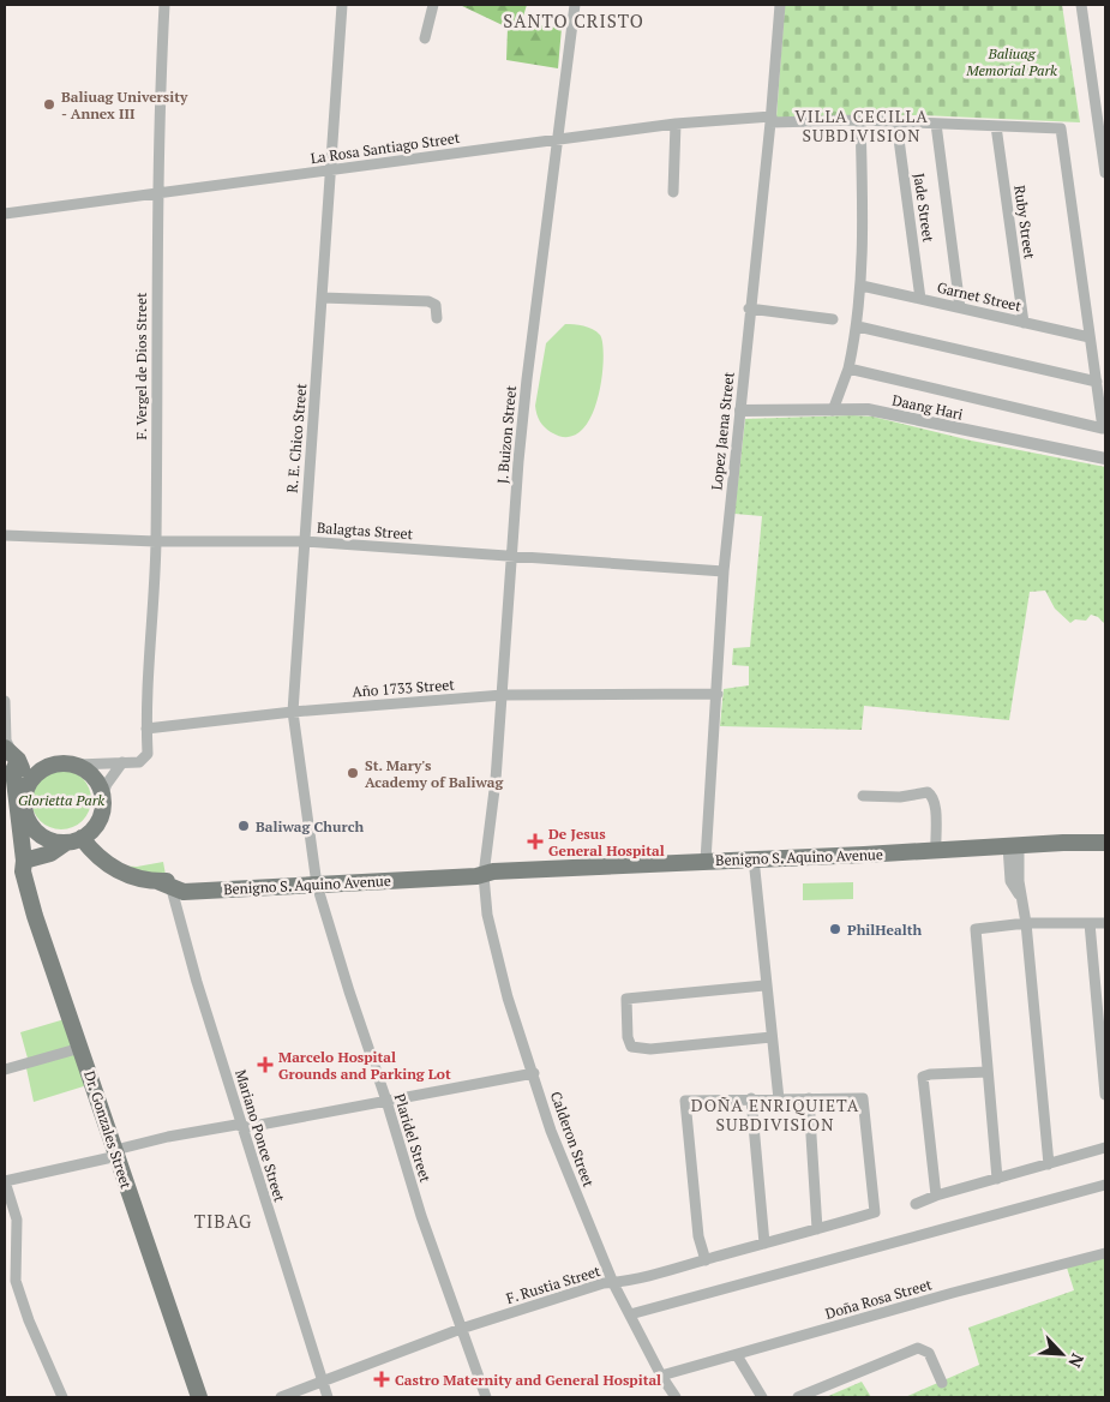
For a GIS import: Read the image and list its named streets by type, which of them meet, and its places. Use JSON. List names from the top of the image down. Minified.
{"streets":{"main road":["Benigno S. Aquino Avenue","Dr. Gonzales Street"],"street":["La Rosa Santiago Street","Jade Street","Ruby Street","Garnet Street","F. Vergel de Dios Street","Daang Hari","Lopez Jaena Street","J. Buizon Street","R. E. Chico Street","Balagtas Street","Año 1733 Street","Mariano Ponce Street","Plaridel Street","Calderon Street","F. Rustia Street","Doña Rosa Street"]},"crossings":[["La Rosa Santiago Street","Jade Street"],["La Rosa Santiago Street","Ruby Street"],["La Rosa Santiago Street","Garnet Street"],["La Rosa Santiago Street","F. Vergel de Dios Street"],["La Rosa Santiago Street","Lopez Jaena Street"],["La Rosa Santiago Street","J. Buizon Street"],["La Rosa Santiago Street","R. E. Chico Street"],["Jade Street","Garnet Street"],["Ruby Street","Garnet Street"],["F. Vergel de Dios Street","Balagtas Street"],["F. Vergel de Dios Street","Año 1733 Street"],["Daang Hari","Lopez Jaena Street"],["Lopez Jaena Street","Balagtas Street"],["Lopez Jaena Street","Año 1733 Street"],["Lopez Jaena Street","Benigno S. Aquino Avenue"],["J. Buizon Street","Balagtas Street"],["J. Buizon Street","Año 1733 Street"],["J. Buizon Street","Benigno S. Aquino Avenue"],["J. Buizon Street","Calderon Street"],["R. E. Chico Street","Balagtas Street"],["R. E. Chico Street","Año 1733 Street"],["R. E. Chico Street","Benigno S. Aquino Avenue"],["R. E. Chico Street","Plaridel Street"],["Benigno S. Aquino Avenue","Mariano Ponce Street"],["Benigno S. Aquino Avenue","Plaridel Street"],["Benigno S. Aquino Avenue","Calderon Street"],["Mariano Ponce Street","F. Rustia Street"],["Plaridel Street","F. Rustia Street"],["Calderon Street","F. Rustia Street"],["Calderon Street","Doña Rosa Street"]],"districts":["SANTO CRISTO","VILLA CECILLA SUBDIVISION","DOÑA ENRIQUIETA SUBDIVISION","TIBAG"],"parks":["Baliuag Memorial Park","Glorietta Park"],"places":{"other":["Baliuag University - Annex III","St. Mary's Academy of Baliwag","Baliwag Church","PhilHealth"],"health":["De Jesus General Hospital","Marcelo Hospital Grounds and Parking Lot","Castro Maternity and General Hospital"]},"north":"bottom right"}
